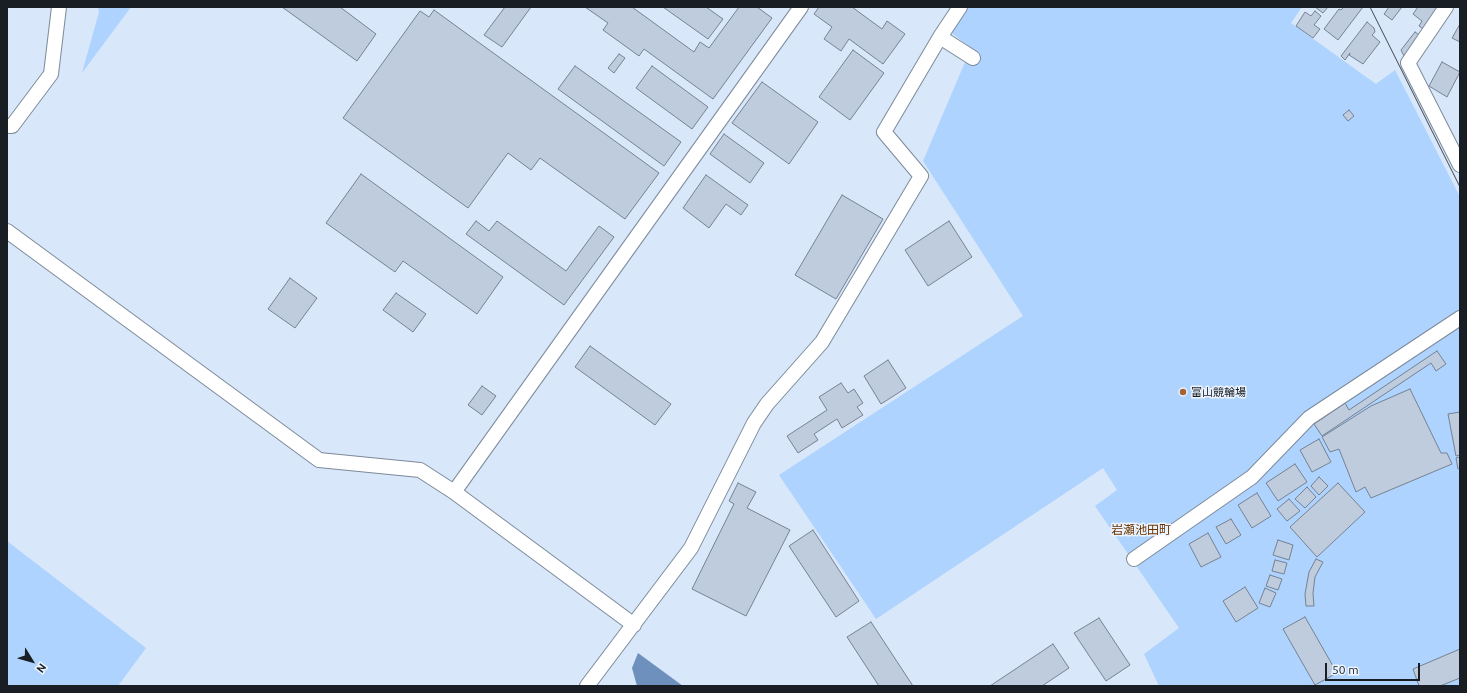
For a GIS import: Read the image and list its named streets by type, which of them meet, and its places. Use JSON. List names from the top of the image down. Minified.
{"districts":["岩瀬池田町"],"places":["富山競輪場"],"scale_bar":"50 m","north":"bottom right"}
